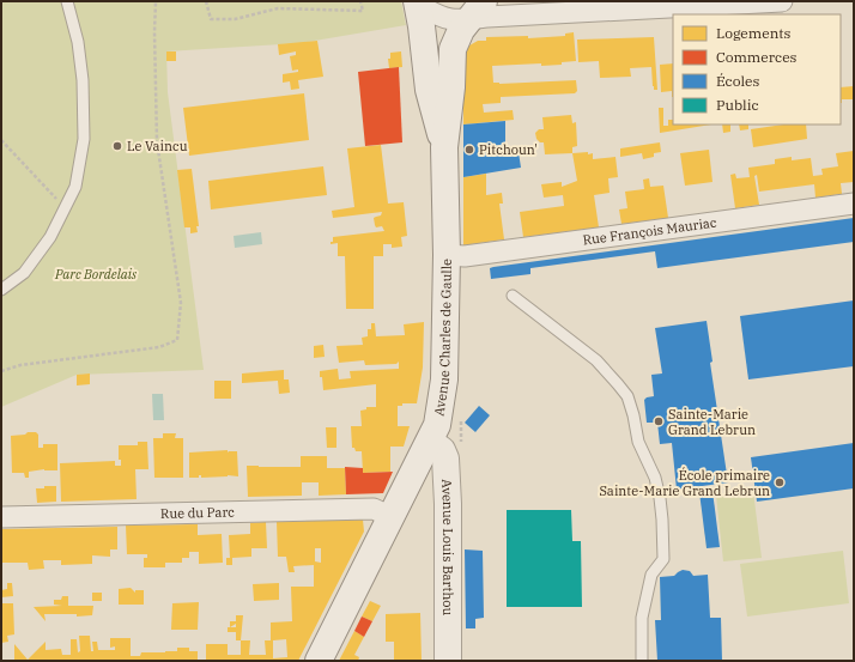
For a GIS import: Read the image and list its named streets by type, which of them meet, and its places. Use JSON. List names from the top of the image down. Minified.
{"streets":{"main road":["Avenue Charles de Gaulle","Avenue Louis Barthou"],"street":["Rue François Mauriac","Rue du Parc"]},"crossings":[["Rue François Mauriac","Avenue Charles de Gaulle"],["Avenue Charles de Gaulle","Rue du Parc"],["Avenue Charles de Gaulle","Avenue Louis Barthou"]],"parks":["Parc Bordelais"],"places":["Le Vaincu","Pitchoun'","Sainte-Marie Grand Lebrun","École primaire Sainte-Marie Grand Lebrun"],"legend":["Logements","Commerces","Écoles","Public"]}
